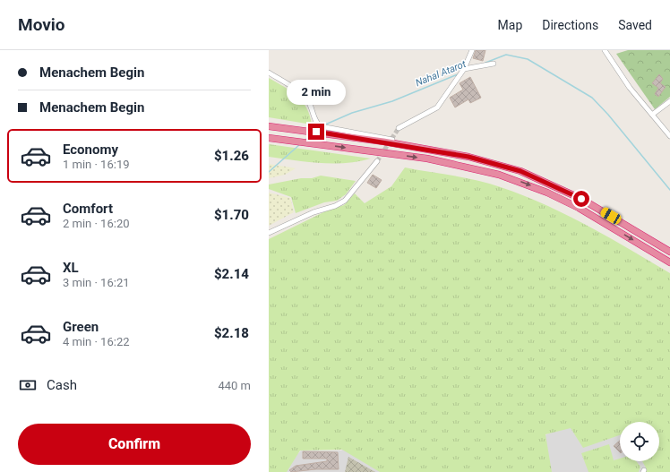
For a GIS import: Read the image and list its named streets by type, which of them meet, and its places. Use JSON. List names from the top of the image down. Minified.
{"water":["Nahal Atarot"],"page":{"header":"Movio","nav":["Map","Directions","Saved"],"banner":["Menachem Begin","Menachem Begin"],"bubble":"2 min","list":[{"name":"Economy","note":"1 min · 16:19","value":"$1.26"},{"name":"Comfort","note":"2 min · 16:20","value":"$1.70"},{"name":"XL","note":"3 min · 16:21","value":"$2.14"},{"name":"Green","note":"4 min · 16:22","value":"$2.18"}],"pay":["Cash","440 m"],"buttons":"Confirm"}}
